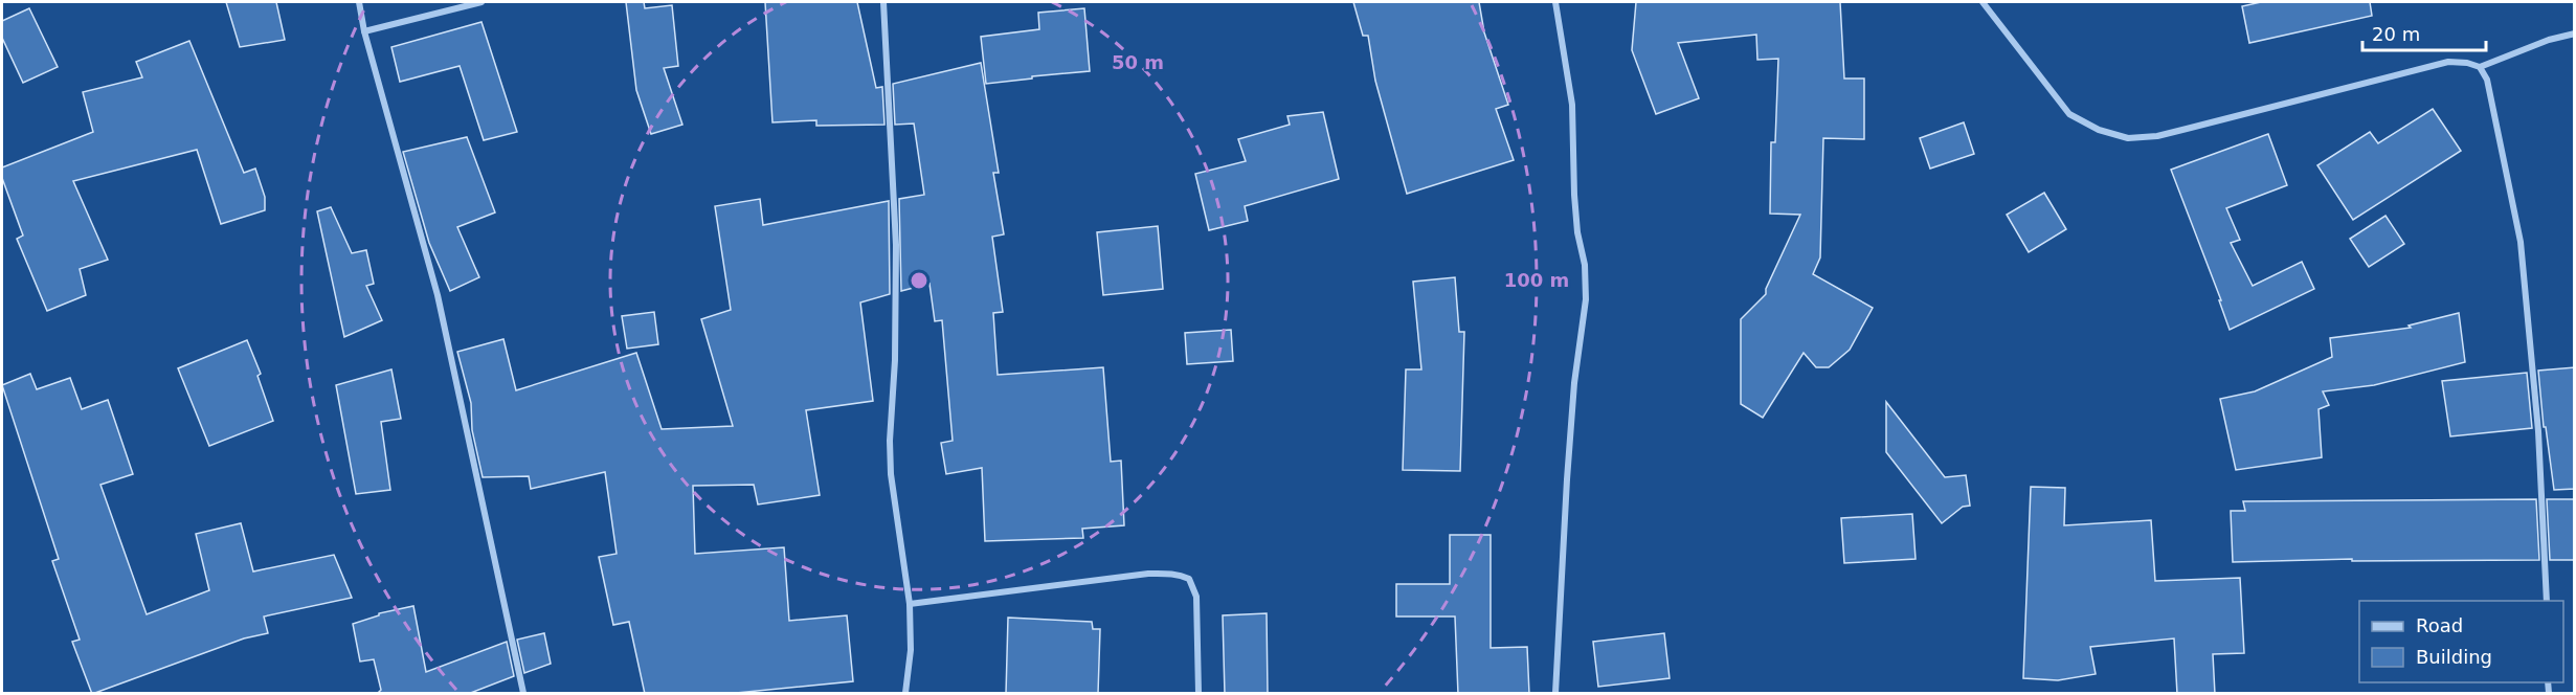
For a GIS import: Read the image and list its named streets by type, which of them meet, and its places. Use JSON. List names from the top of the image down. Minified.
{"legend":["Road","Building"],"scale_bar":"20 m","rings":["50 m","100 m"]}
